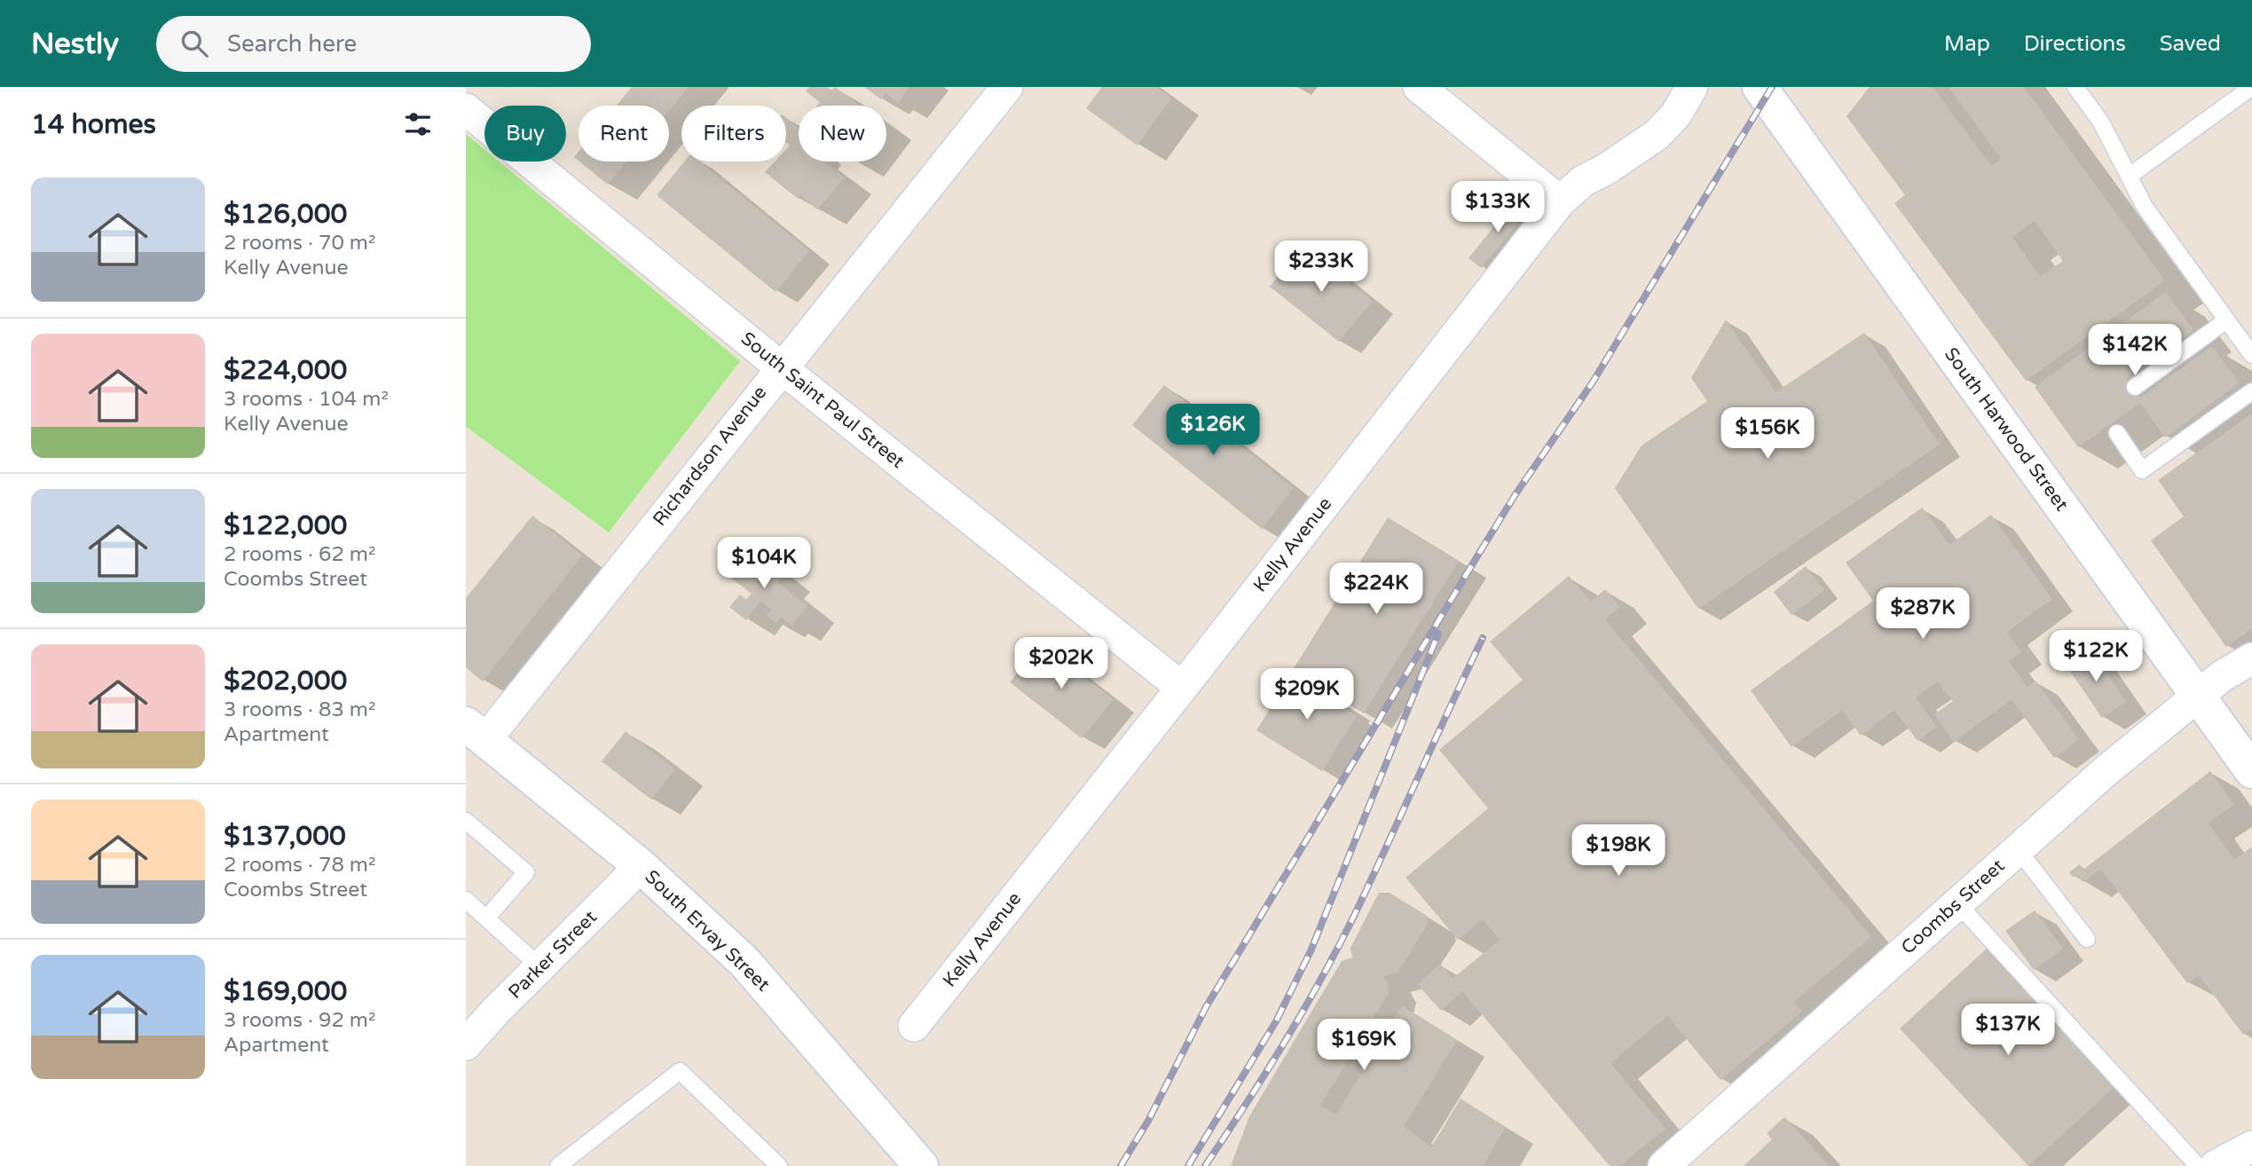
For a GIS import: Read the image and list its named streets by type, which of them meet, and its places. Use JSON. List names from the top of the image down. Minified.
{"streets":{"street":["South Saint Paul Street","South Harwood Street","Richardson Avenue","Kelly Avenue","Coombs Street","South Ervay Street","Parker Street"]},"crossings":[["South Saint Paul Street","Richardson Avenue"],["South Saint Paul Street","Kelly Avenue"],["South Harwood Street","Coombs Street"],["Richardson Avenue","South Ervay Street"],["South Ervay Street","Parker Street"]],"page":{"header":"Nestly","search":"Search here","nav":["Map","Directions","Saved"],"heading":"14 homes","chip":["Buy","Rent","Filters","New"],"list":[{"name":"$126,000","note":"2 rooms · 70 m² · Kelly Avenue"},{"name":"$224,000","note":"3 rooms · 104 m² · Kelly Avenue"},{"name":"$122,000","note":"2 rooms · 62 m² · Coombs Street"},{"name":"$202,000","note":"3 rooms · 83 m² · Apartment"},{"name":"$137,000","note":"2 rooms · 78 m² · Coombs Street"},{"name":"$169,000","note":"3 rooms · 92 m² · Apartment"}],"price":["$133K","$233K","$142K","$126K","$156K","$104K","$224K","$287K","$122K","$202K","$209K","$198K","$137K","$169K"]}}
